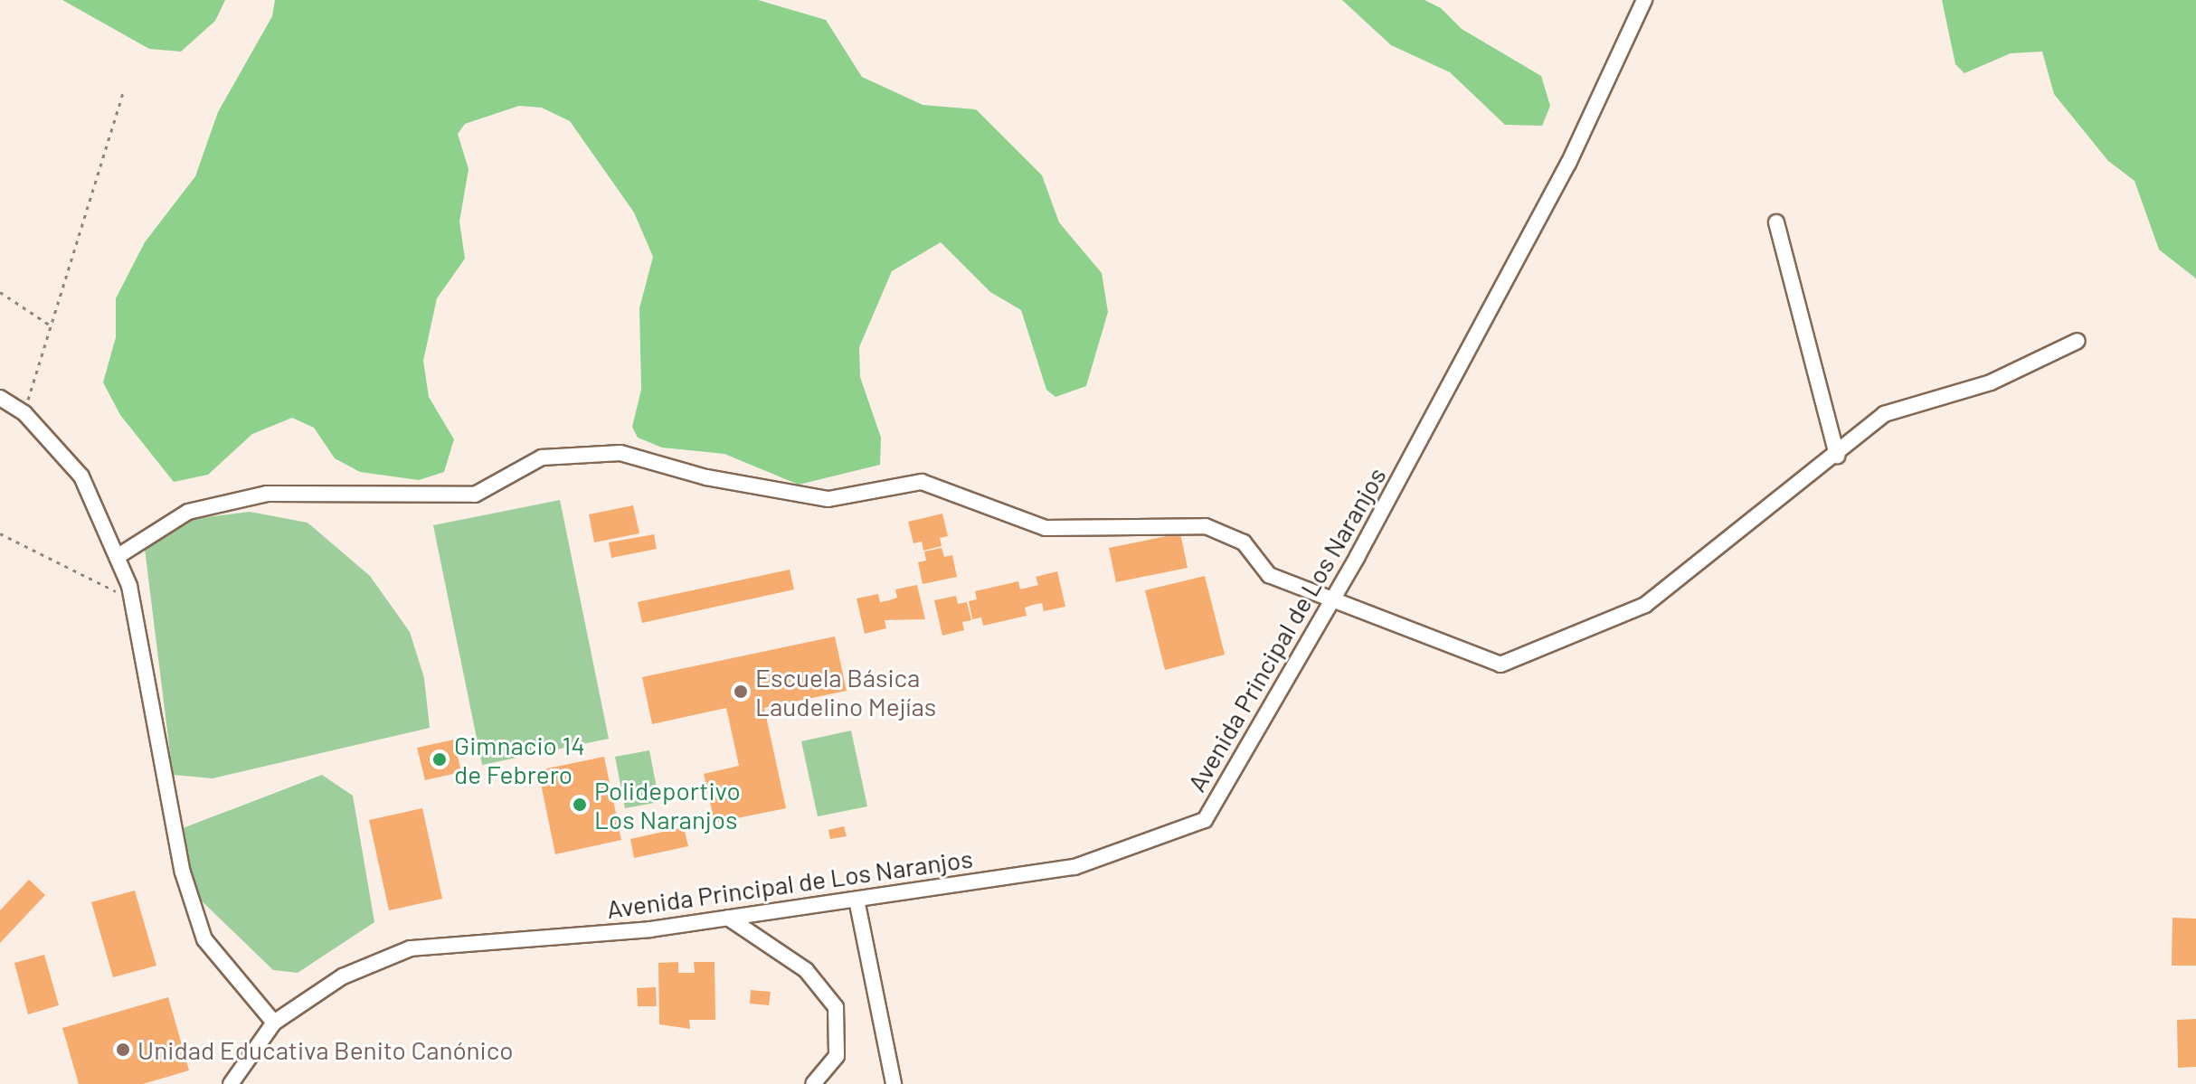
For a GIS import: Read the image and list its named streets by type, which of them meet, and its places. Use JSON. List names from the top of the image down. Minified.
{"streets":{"street":["Avenida Principal de Los Naranjos"]},"places":["Escuela Básica Laudelino Mejías","Gimnacio 14 de Febrero","Polideportivo Los Naranjos","Unidad Educativa Benito Canónico"]}
